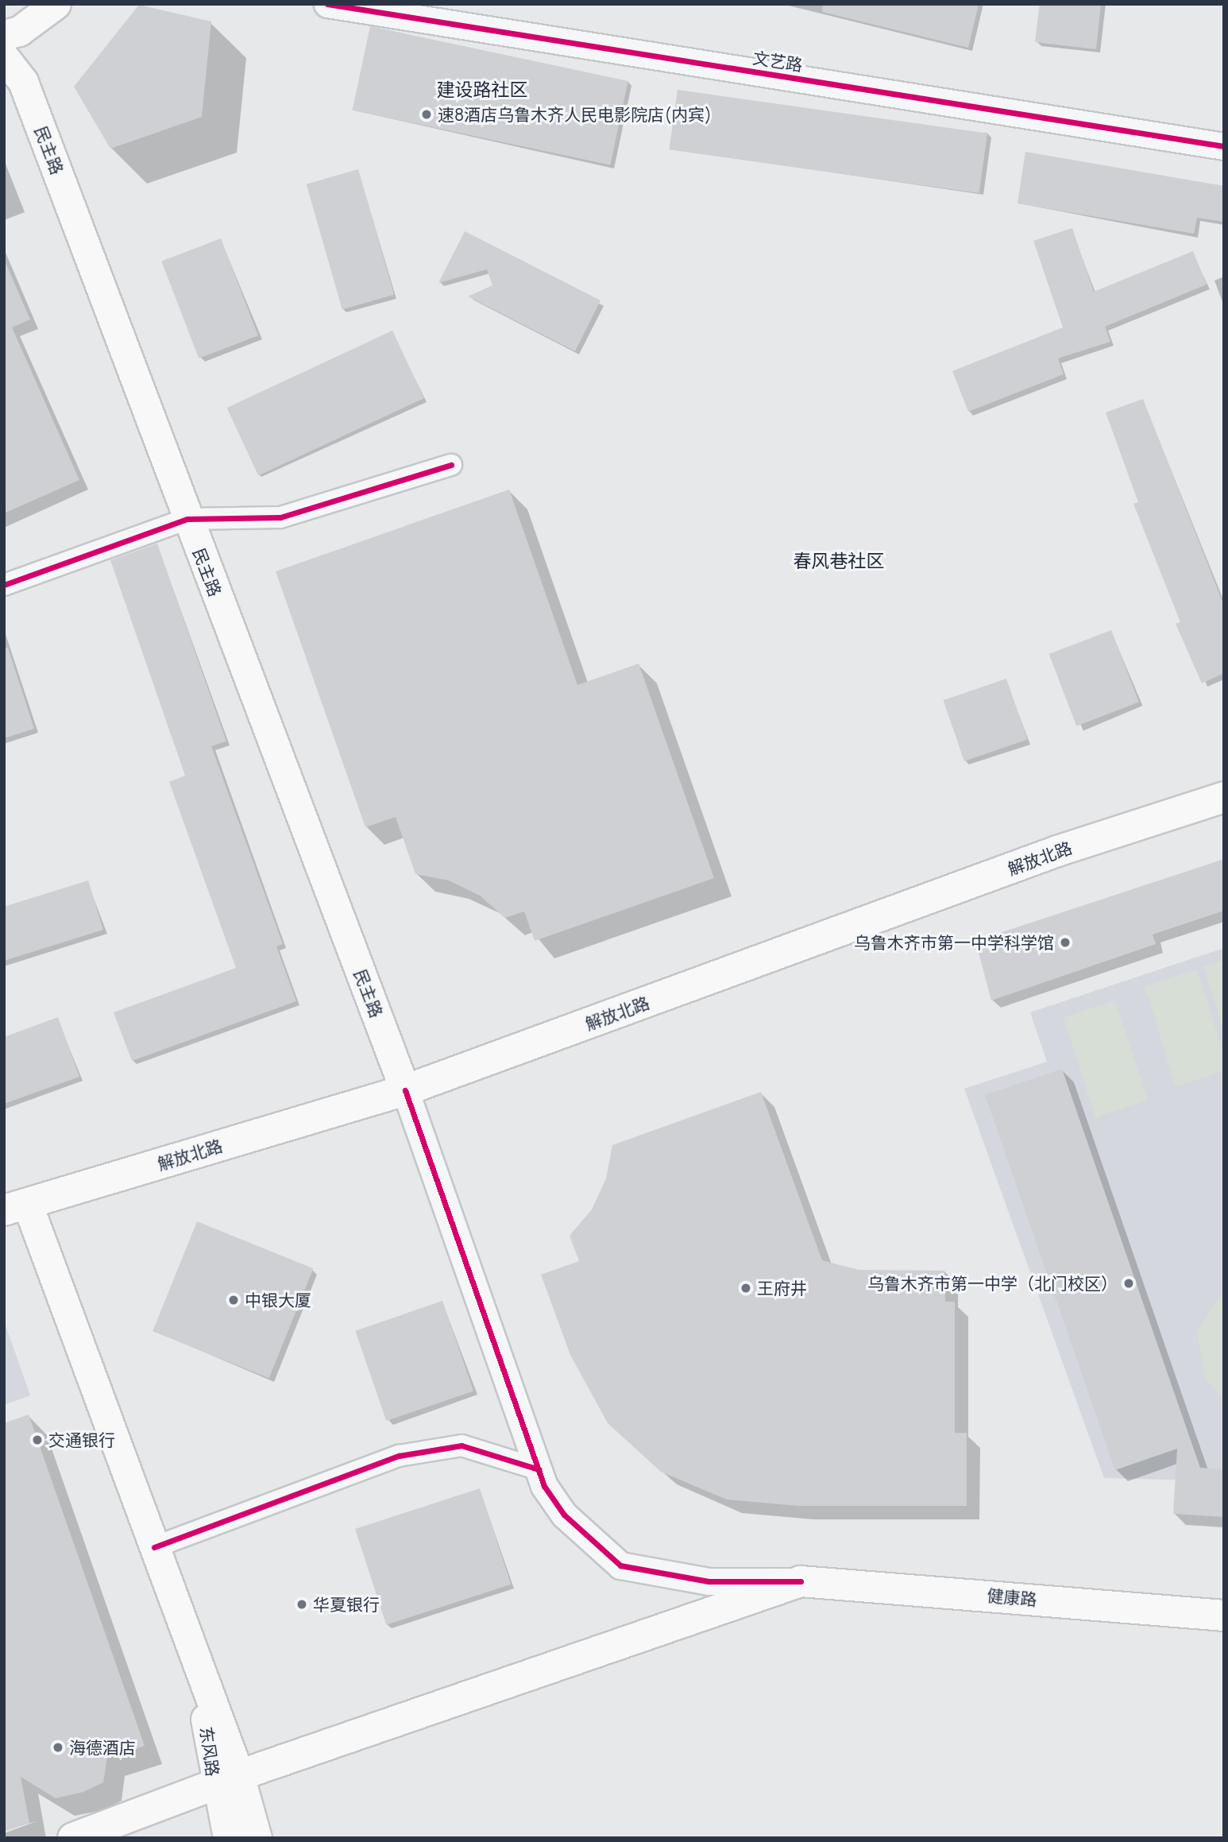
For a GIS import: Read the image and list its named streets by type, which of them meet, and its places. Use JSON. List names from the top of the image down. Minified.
{"streets":{"main road":["民主路","解放北路","健康路","东风路"],"street":["文艺路"]},"crossings":[["民主路","解放北路"],["解放北路","东风路"]],"districts":["建设路社区","春风巷社区"],"places":["速8酒店乌鲁木齐人民电影院店(内宾)","乌鲁木齐市第一中学科学馆","乌鲁木齐市第一中学（北门校区）","王府井","中银大厦","交通银行","华夏银行","海德酒店"]}
